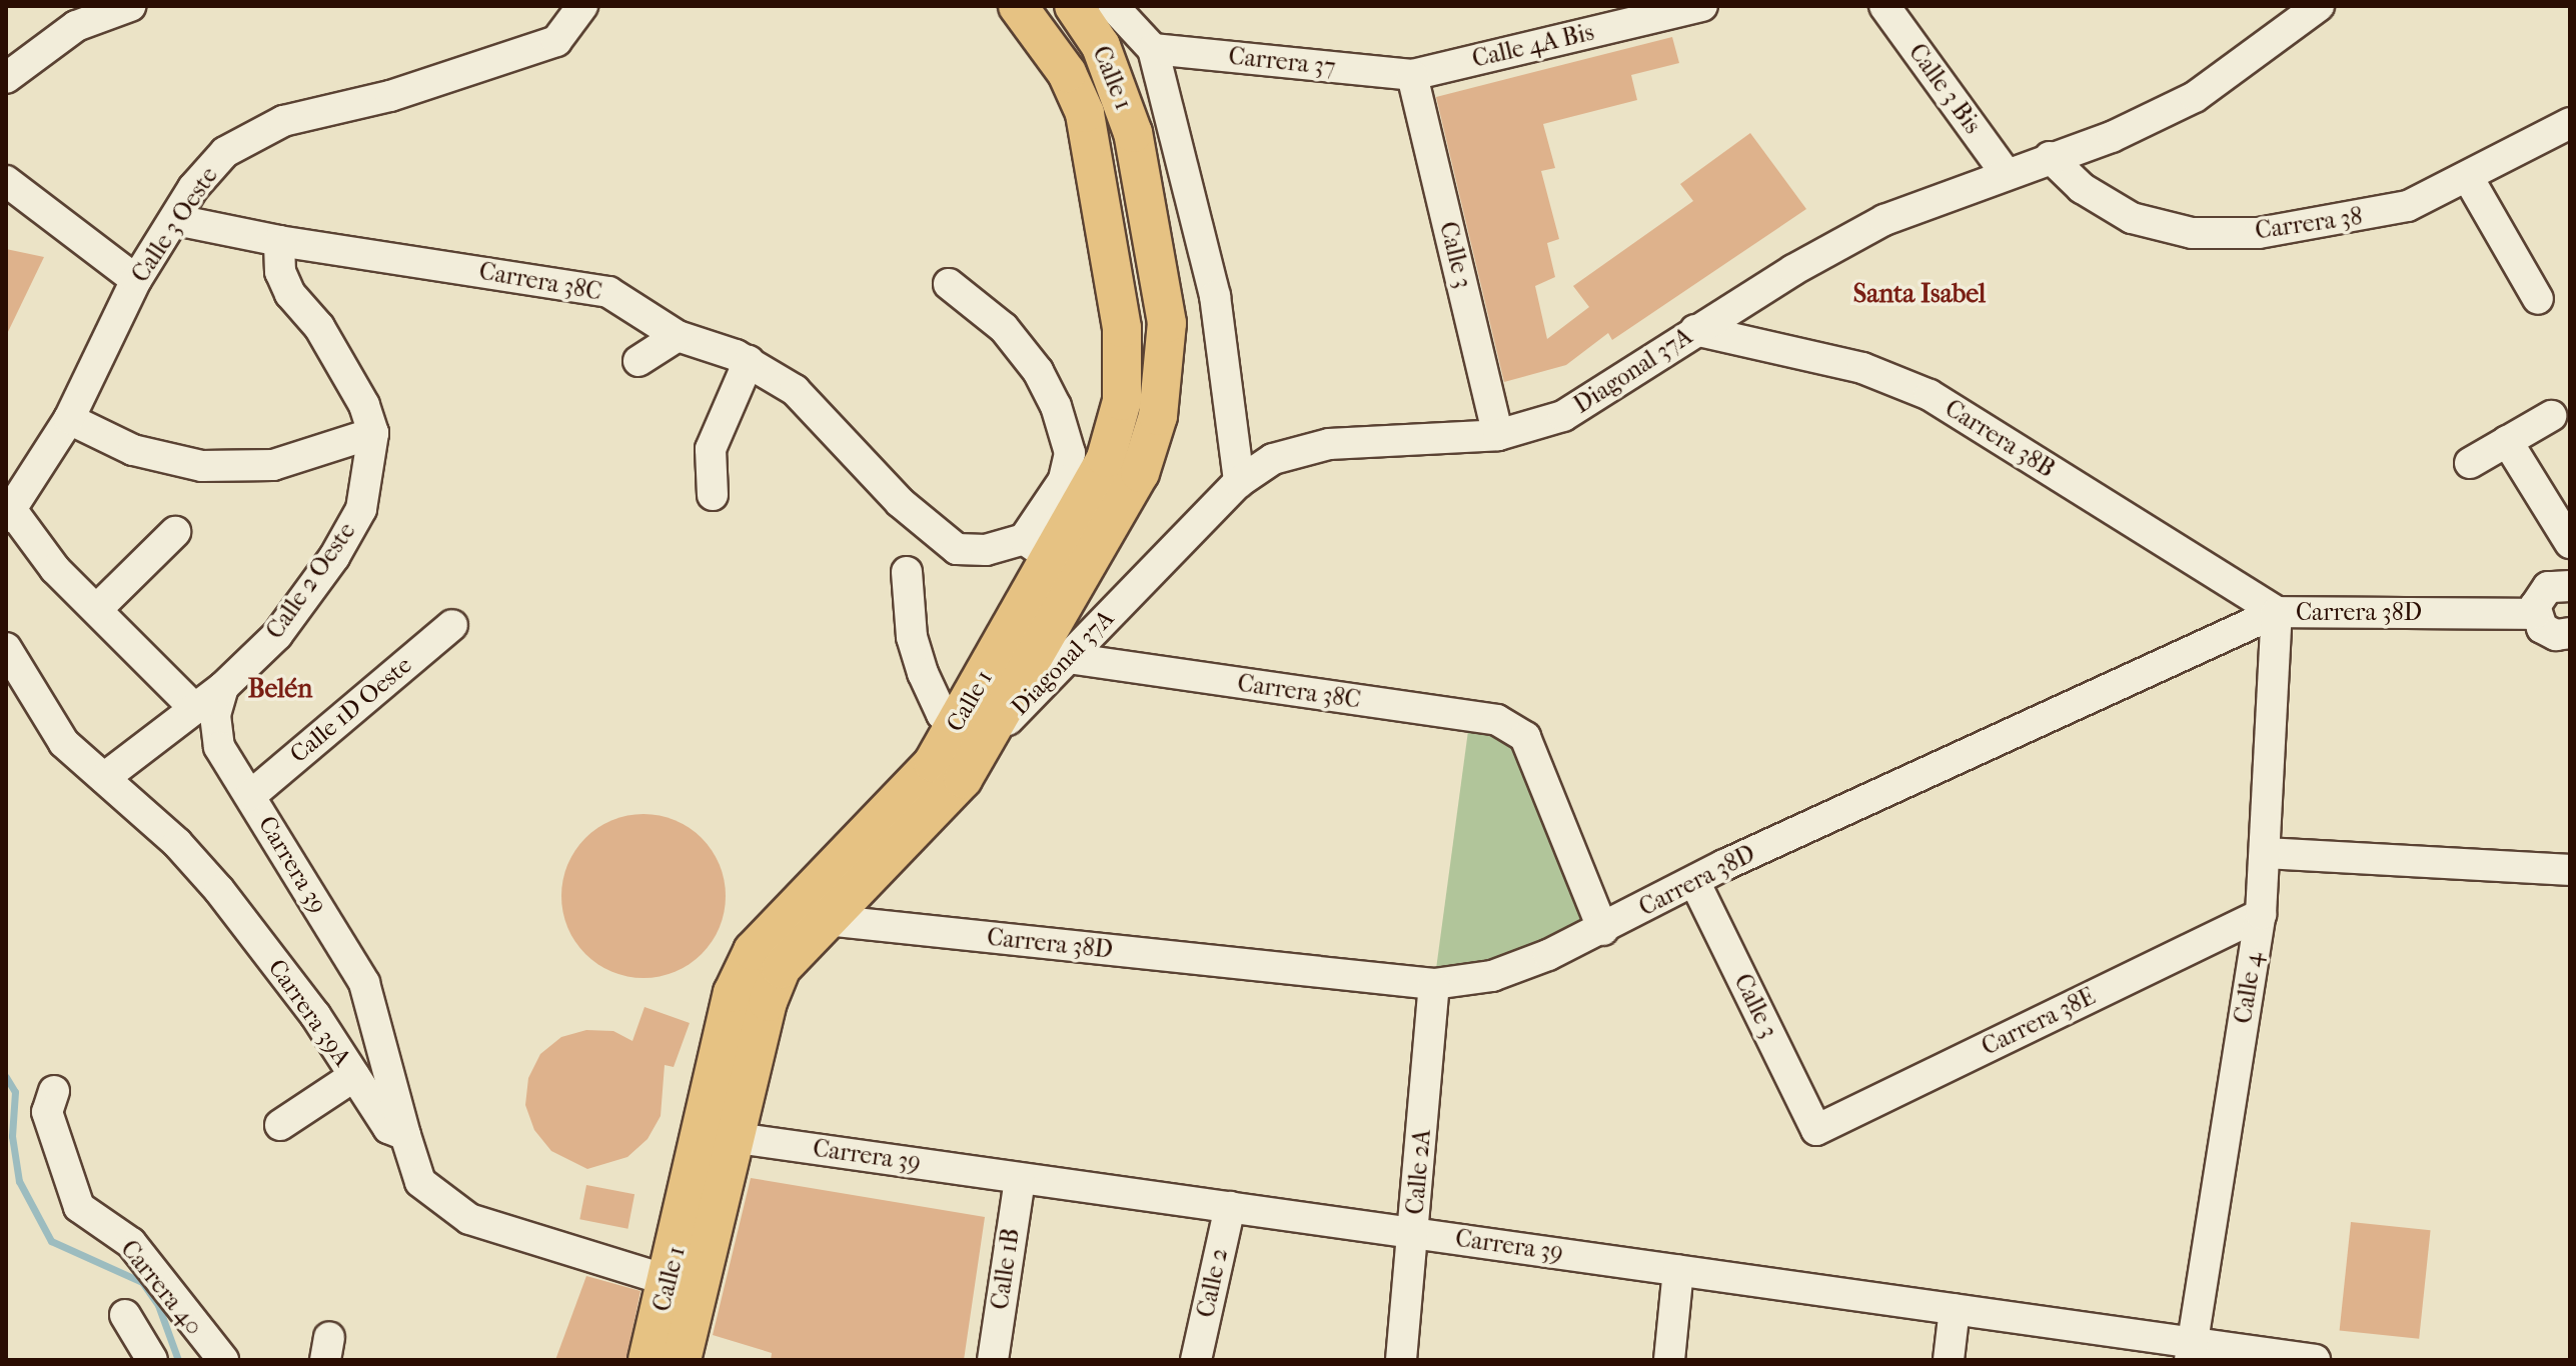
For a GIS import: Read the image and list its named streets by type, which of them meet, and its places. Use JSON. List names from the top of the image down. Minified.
{"streets":{"main road":["Calle 1"],"street":["Calle 4A Bis","Carrera 37","Calle 3 Bis","Carrera 38","Calle 3 Oeste","Calle 3","Carrera 38C","Diagonal 37A","Carrera 38B","Calle 2 Oeste","Carrera 38D","Calle 1D Oeste","Carrera 39","Calle 4","Carrera 39A","Carrera 38E","Calle 2A","Calle 1B","Calle 2","Carrera 40"]},"crossings":[["Calle 4A Bis","Carrera 37"],["Calle 4A Bis","Calle 3"],["Carrera 37","Calle 3"],["Calle 1","Carrera 38C"],["Calle 1","Diagonal 37A"],["Calle 1","Carrera 38D"],["Calle 1","Carrera 39"],["Calle 3 Bis","Diagonal 37A"],["Carrera 38","Diagonal 37A"],["Calle 3 Oeste","Carrera 38C"],["Calle 3","Diagonal 37A"],["Calle 3","Carrera 38D"],["Calle 3","Carrera 38E"],["Carrera 38C","Diagonal 37A"],["Carrera 38C","Carrera 38D"],["Diagonal 37A","Carrera 38B"],["Carrera 38B","Carrera 38D"],["Carrera 38B","Calle 4"],["Calle 2 Oeste","Carrera 39"],["Calle 2 Oeste","Carrera 39A"],["Carrera 38D","Calle 4"],["Carrera 38D","Calle 2A"],["Calle 1D Oeste","Carrera 39"],["Carrera 39","Calle 4"],["Carrera 39","Carrera 39A"],["Carrera 39","Calle 2A"],["Carrera 39","Calle 1B"],["Carrera 39","Calle 2"],["Calle 4","Carrera 38E"]],"districts":["Santa Isabel","Belén"]}
